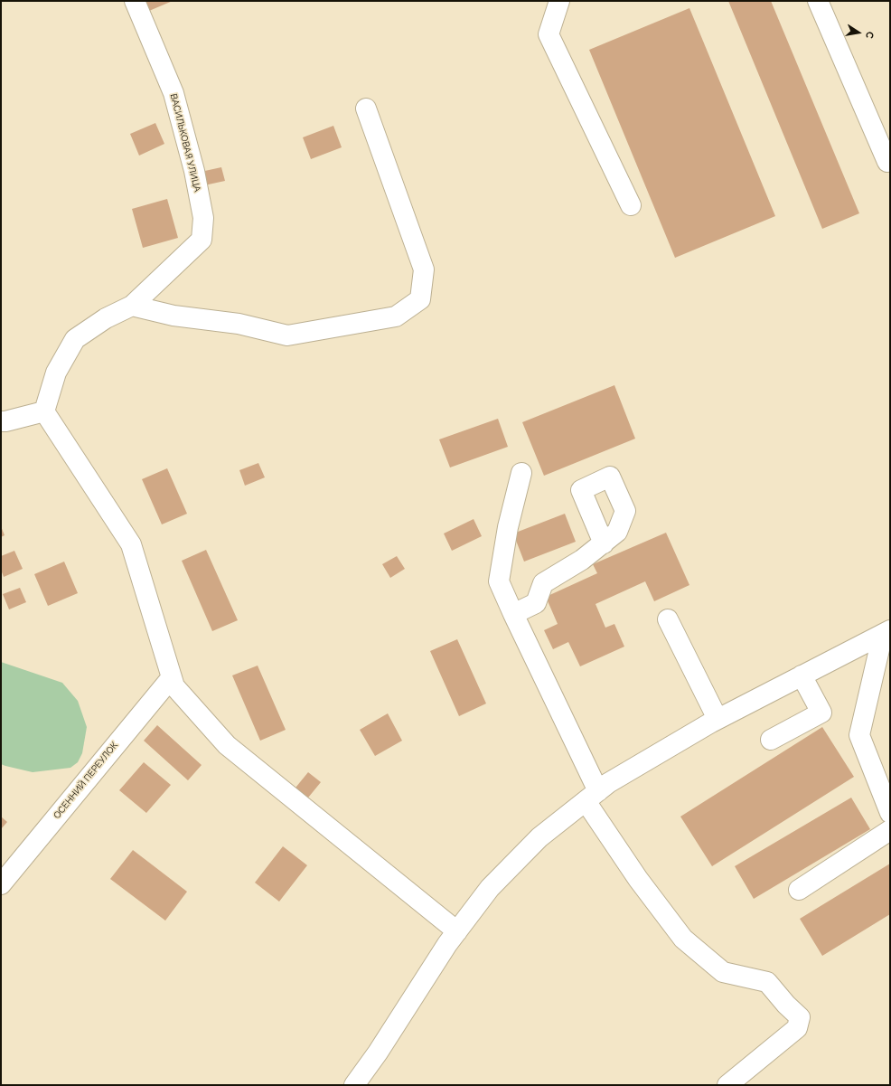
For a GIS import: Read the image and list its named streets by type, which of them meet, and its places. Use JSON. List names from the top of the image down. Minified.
{"streets":{"street":["ВАСИЛЬКОВАЯ УЛИЦА","ОСЕННИЙ ПЕРЕУЛОК"]},"north":"right"}
